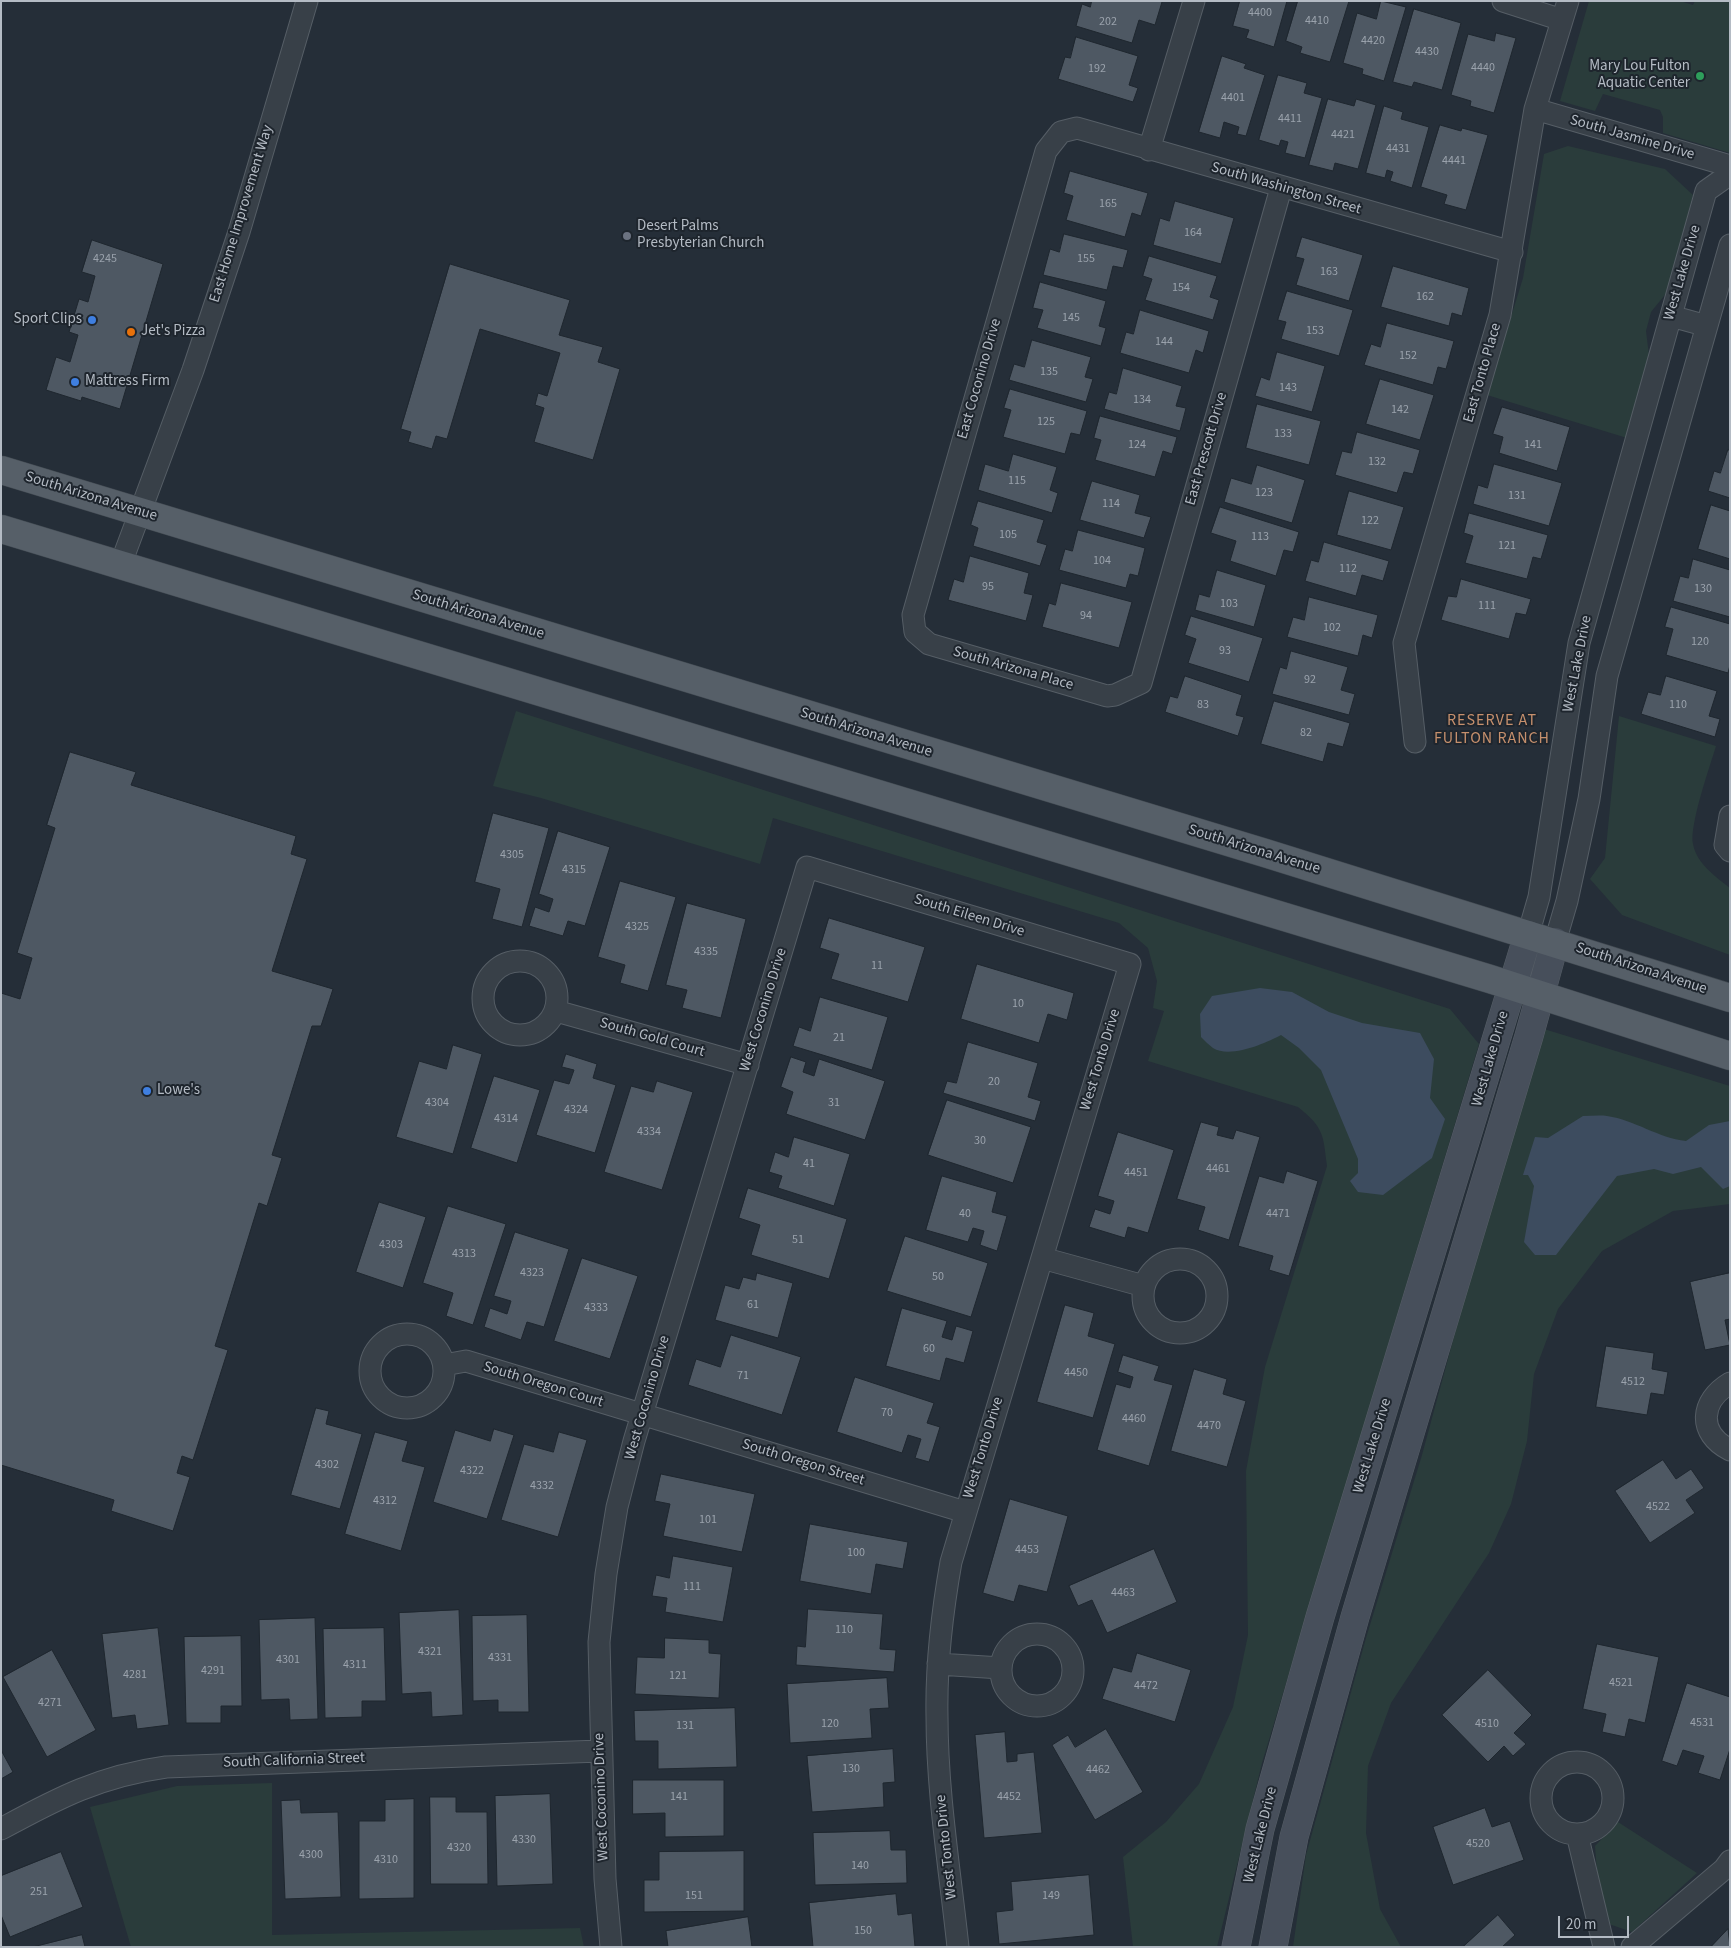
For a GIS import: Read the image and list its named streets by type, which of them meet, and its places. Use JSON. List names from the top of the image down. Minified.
{"streets":{"main road":["South Arizona Avenue"],"street":["South Jasmine Drive","South Washington Street","East Home Improvement Way","West Lake Drive","East Tonto Place","East Coconino Drive","East Prescott Drive","South Arizona Place","South Eileen Drive","West Coconino Drive","South Gold Court","West Tonto Drive","South Oregon Court","South Oregon Street","South California Street"]},"crossings":[["South Jasmine Drive","East Tonto Place"],["South Washington Street","East Tonto Place"],["South Washington Street","East Coconino Drive"],["South Washington Street","East Prescott Drive"],["East Home Improvement Way","South Arizona Avenue"],["West Lake Drive","South Arizona Avenue"],["East Coconino Drive","South Arizona Place"],["East Prescott Drive","South Arizona Place"],["South Eileen Drive","West Coconino Drive"],["South Eileen Drive","West Tonto Drive"],["West Coconino Drive","South Gold Court"],["West Coconino Drive","South Oregon Court"],["West Coconino Drive","South Oregon Street"],["West Coconino Drive","South California Street"],["West Tonto Drive","South Oregon Street"],["South Oregon Court","South Oregon Street"]],"districts":["RESERVE AT FULTON RANCH"],"places":["Mary Lou Fulton Aquatic Center","Desert Palms Presbyterian Church","Sport Clips","Jet's Pizza","Mattress Firm","Lowe's"],"house_numbers":["4400","4410","202","4420","4430","4440","192","4401","4411","4421","4431","4441","165","164","4245","155","163","154","162","145","153","144","152","135","143","134","142","125","133","124","141","132","115","123","131","114","122","105","113","121","104","112","95","130","103","111","94","102","120","93","92","83","110","82","4305","4315","4325","4335","11","10","21","20","4304","31","4324","4314","4334","30","41","4461","4451","40","4471","51","4303","4313","4323","50","61","4333","60","4450","71","4512","70","4460","4470","4302","4322","4332","4312","4522","101","4453","100","111","4463","110","4321","4331","4301","4311","4291","4281","121","4521","4472","4271","4531","120","4510","131","130","4462","141","4452","4330","4520","4320","4300","4310","140","251","151","149","150"],"scale_bar":"20 m"}
